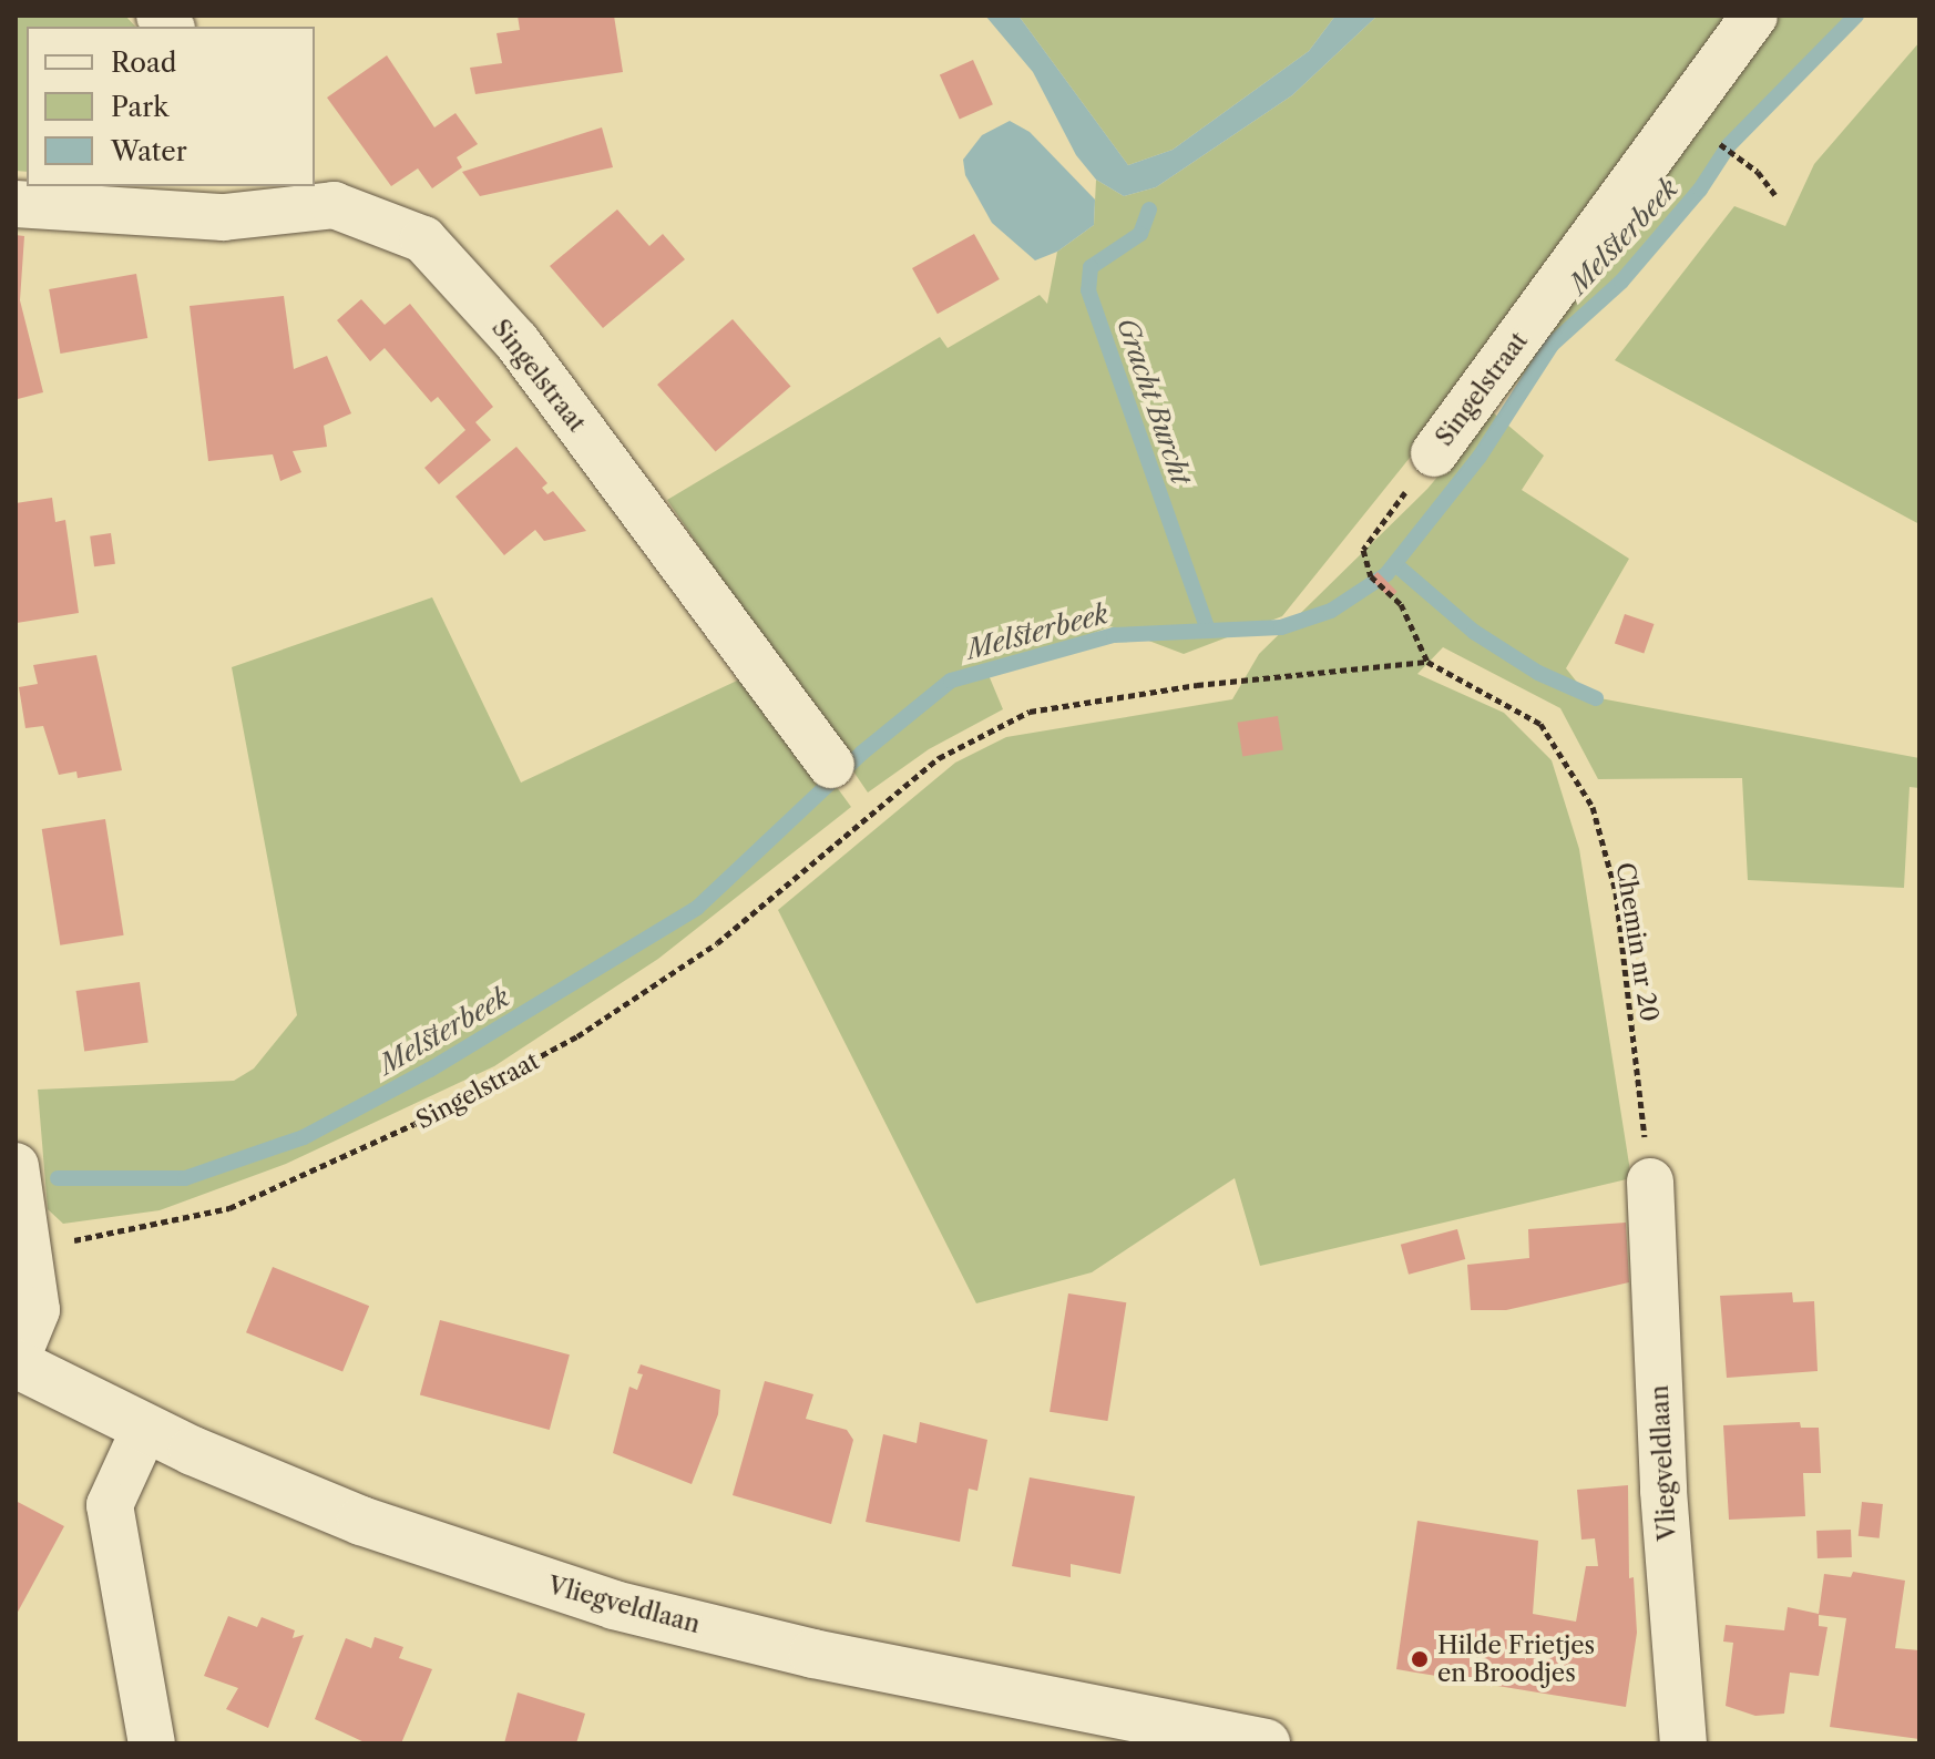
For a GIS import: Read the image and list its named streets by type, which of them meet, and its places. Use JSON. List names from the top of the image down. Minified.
{"streets":{"main road":["Vliegveldlaan"],"street":["Singelstraat"],"path":["Chemin nr 20"]},"crossings":[["Singelstraat","Chemin nr 20"],["Chemin nr 20","Vliegveldlaan"]],"water":["Melsterbeek","Gracht Burcht"],"places":["Hilde Frietjes en Broodjes"],"legend":["Road","Park","Water"]}
